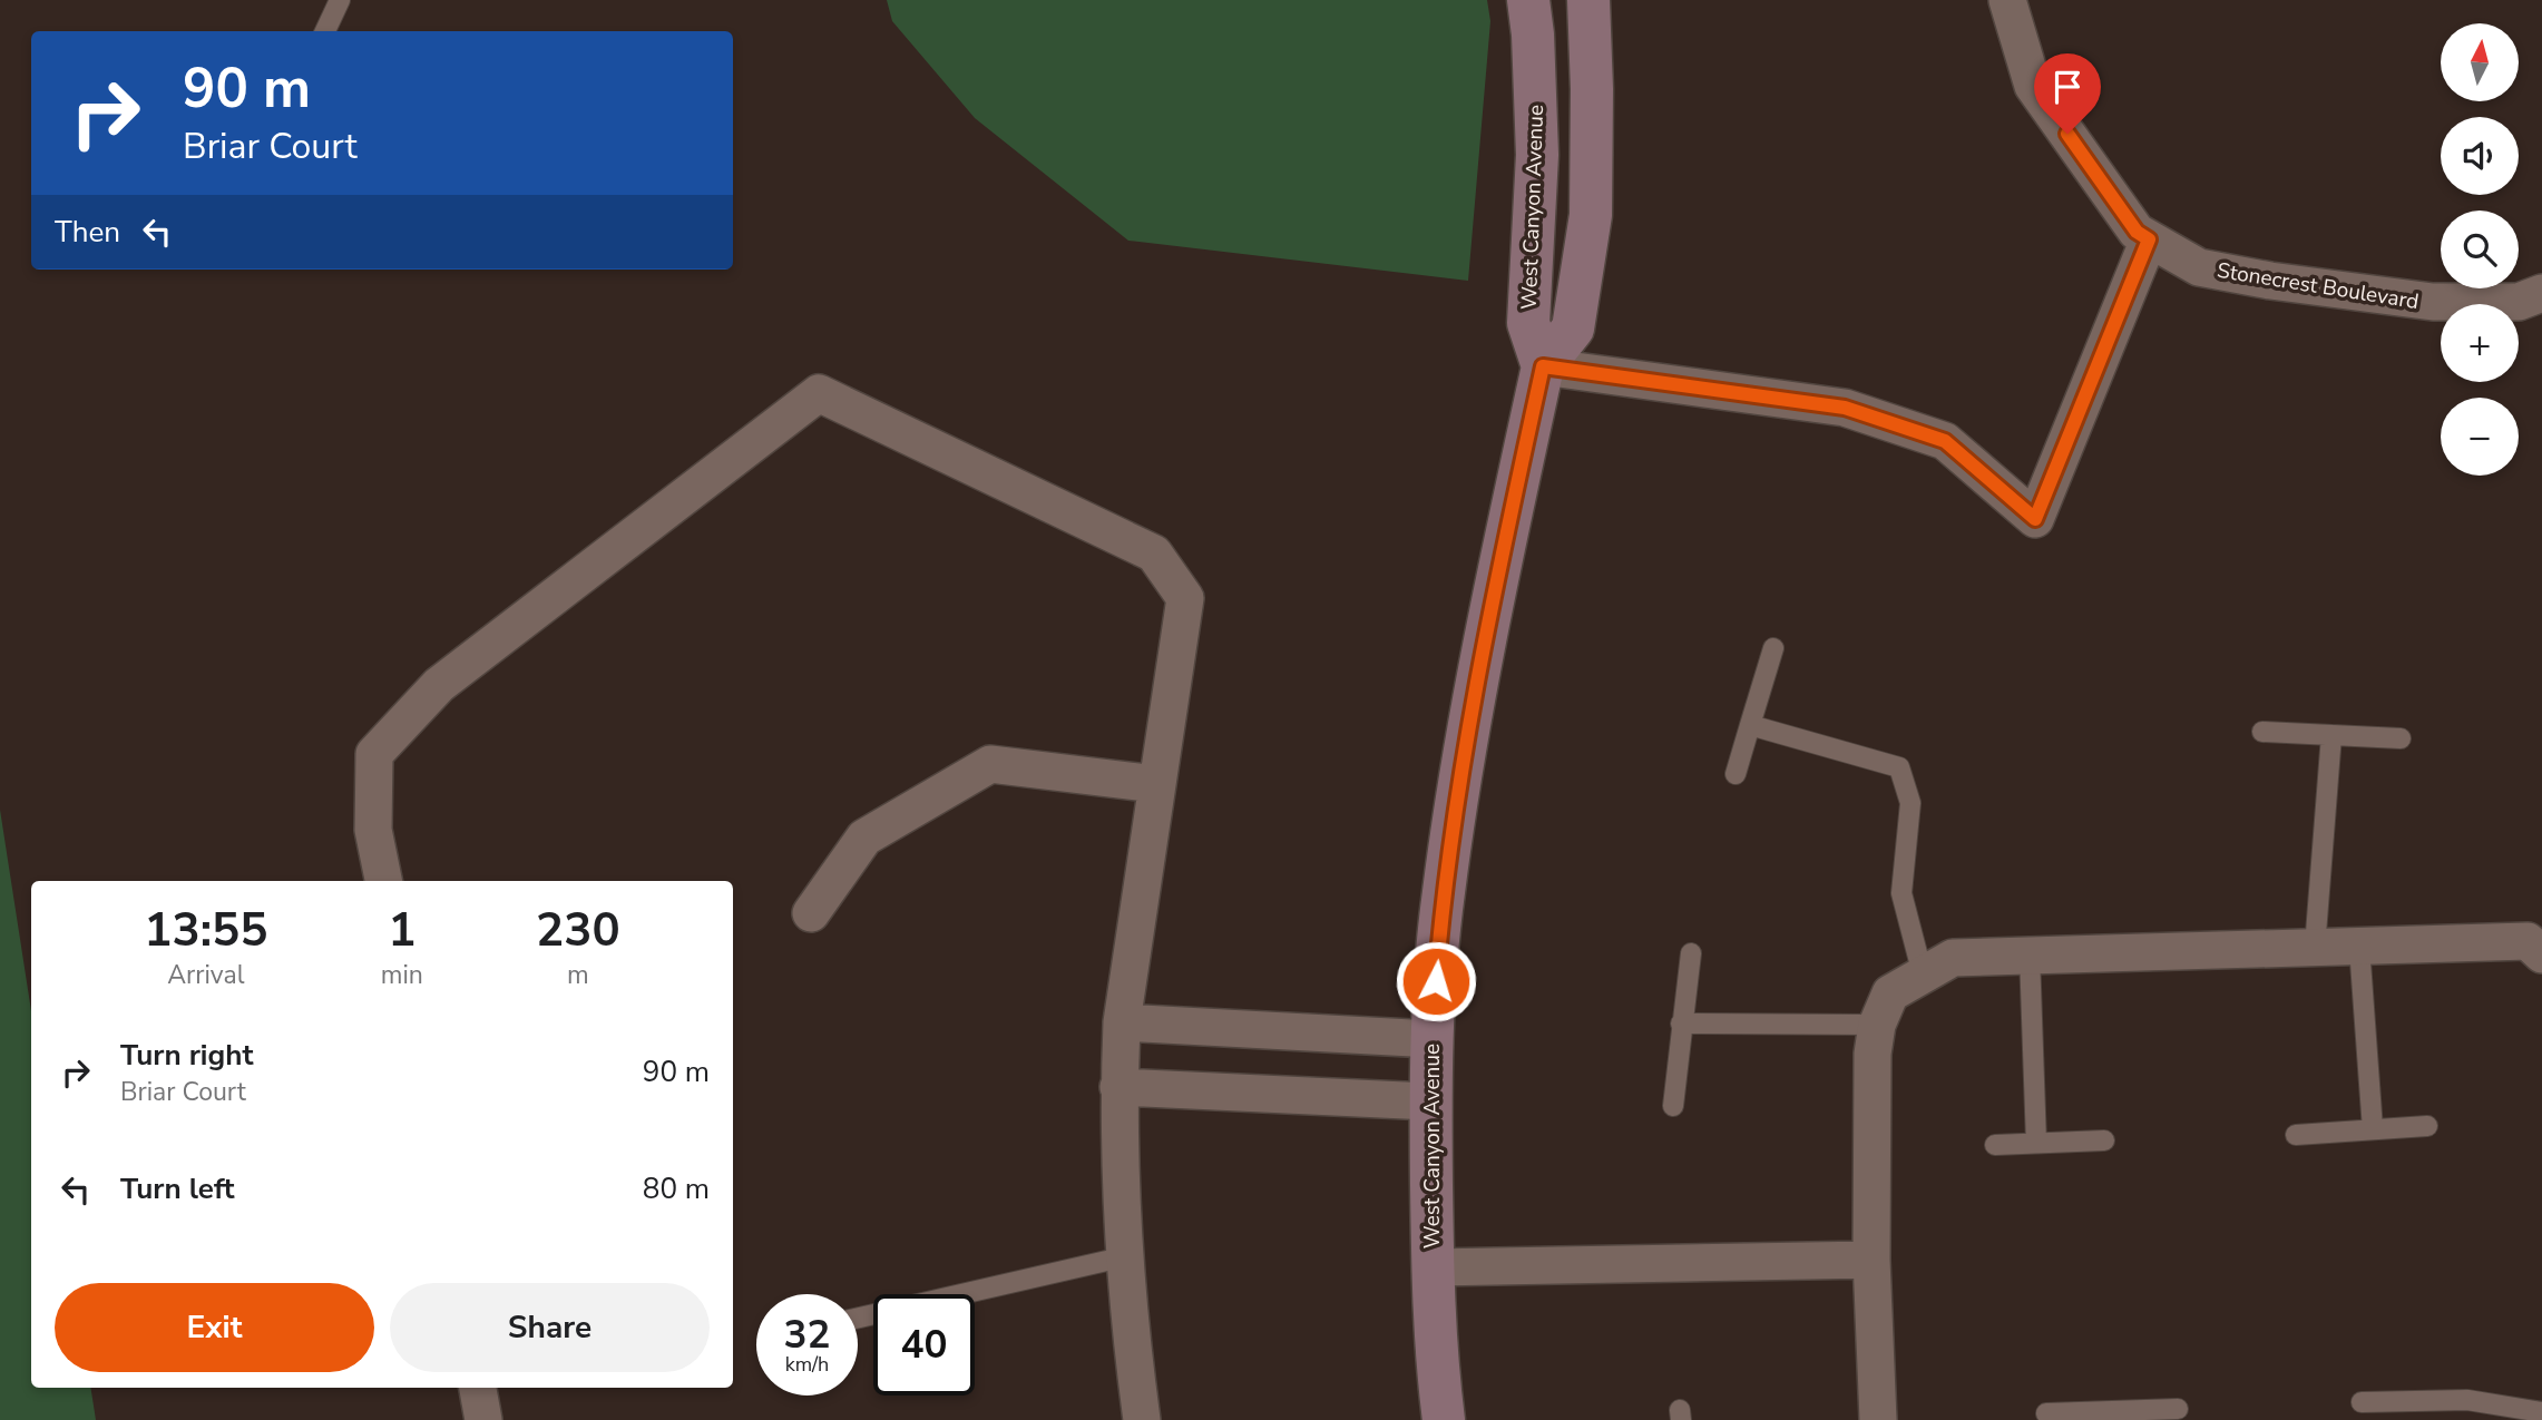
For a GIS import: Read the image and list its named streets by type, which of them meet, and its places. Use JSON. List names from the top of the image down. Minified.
{"streets":{"street":["West Canyon Avenue","Stonecrest Boulevard"]},"north":"top","page":{"map_buttons":["+","−"],"turn":["90 m","Briar Court"],"then":"Then","eta":["13:55","Arrival","1","min","230","m"],"list":[{"name":"Turn right","note":"Briar Court","value":"90 m"},{"name":"Turn left","value":"80 m"}],"buttons":["Exit","Share"],"speed":"32 km/h","limit":"40"}}
